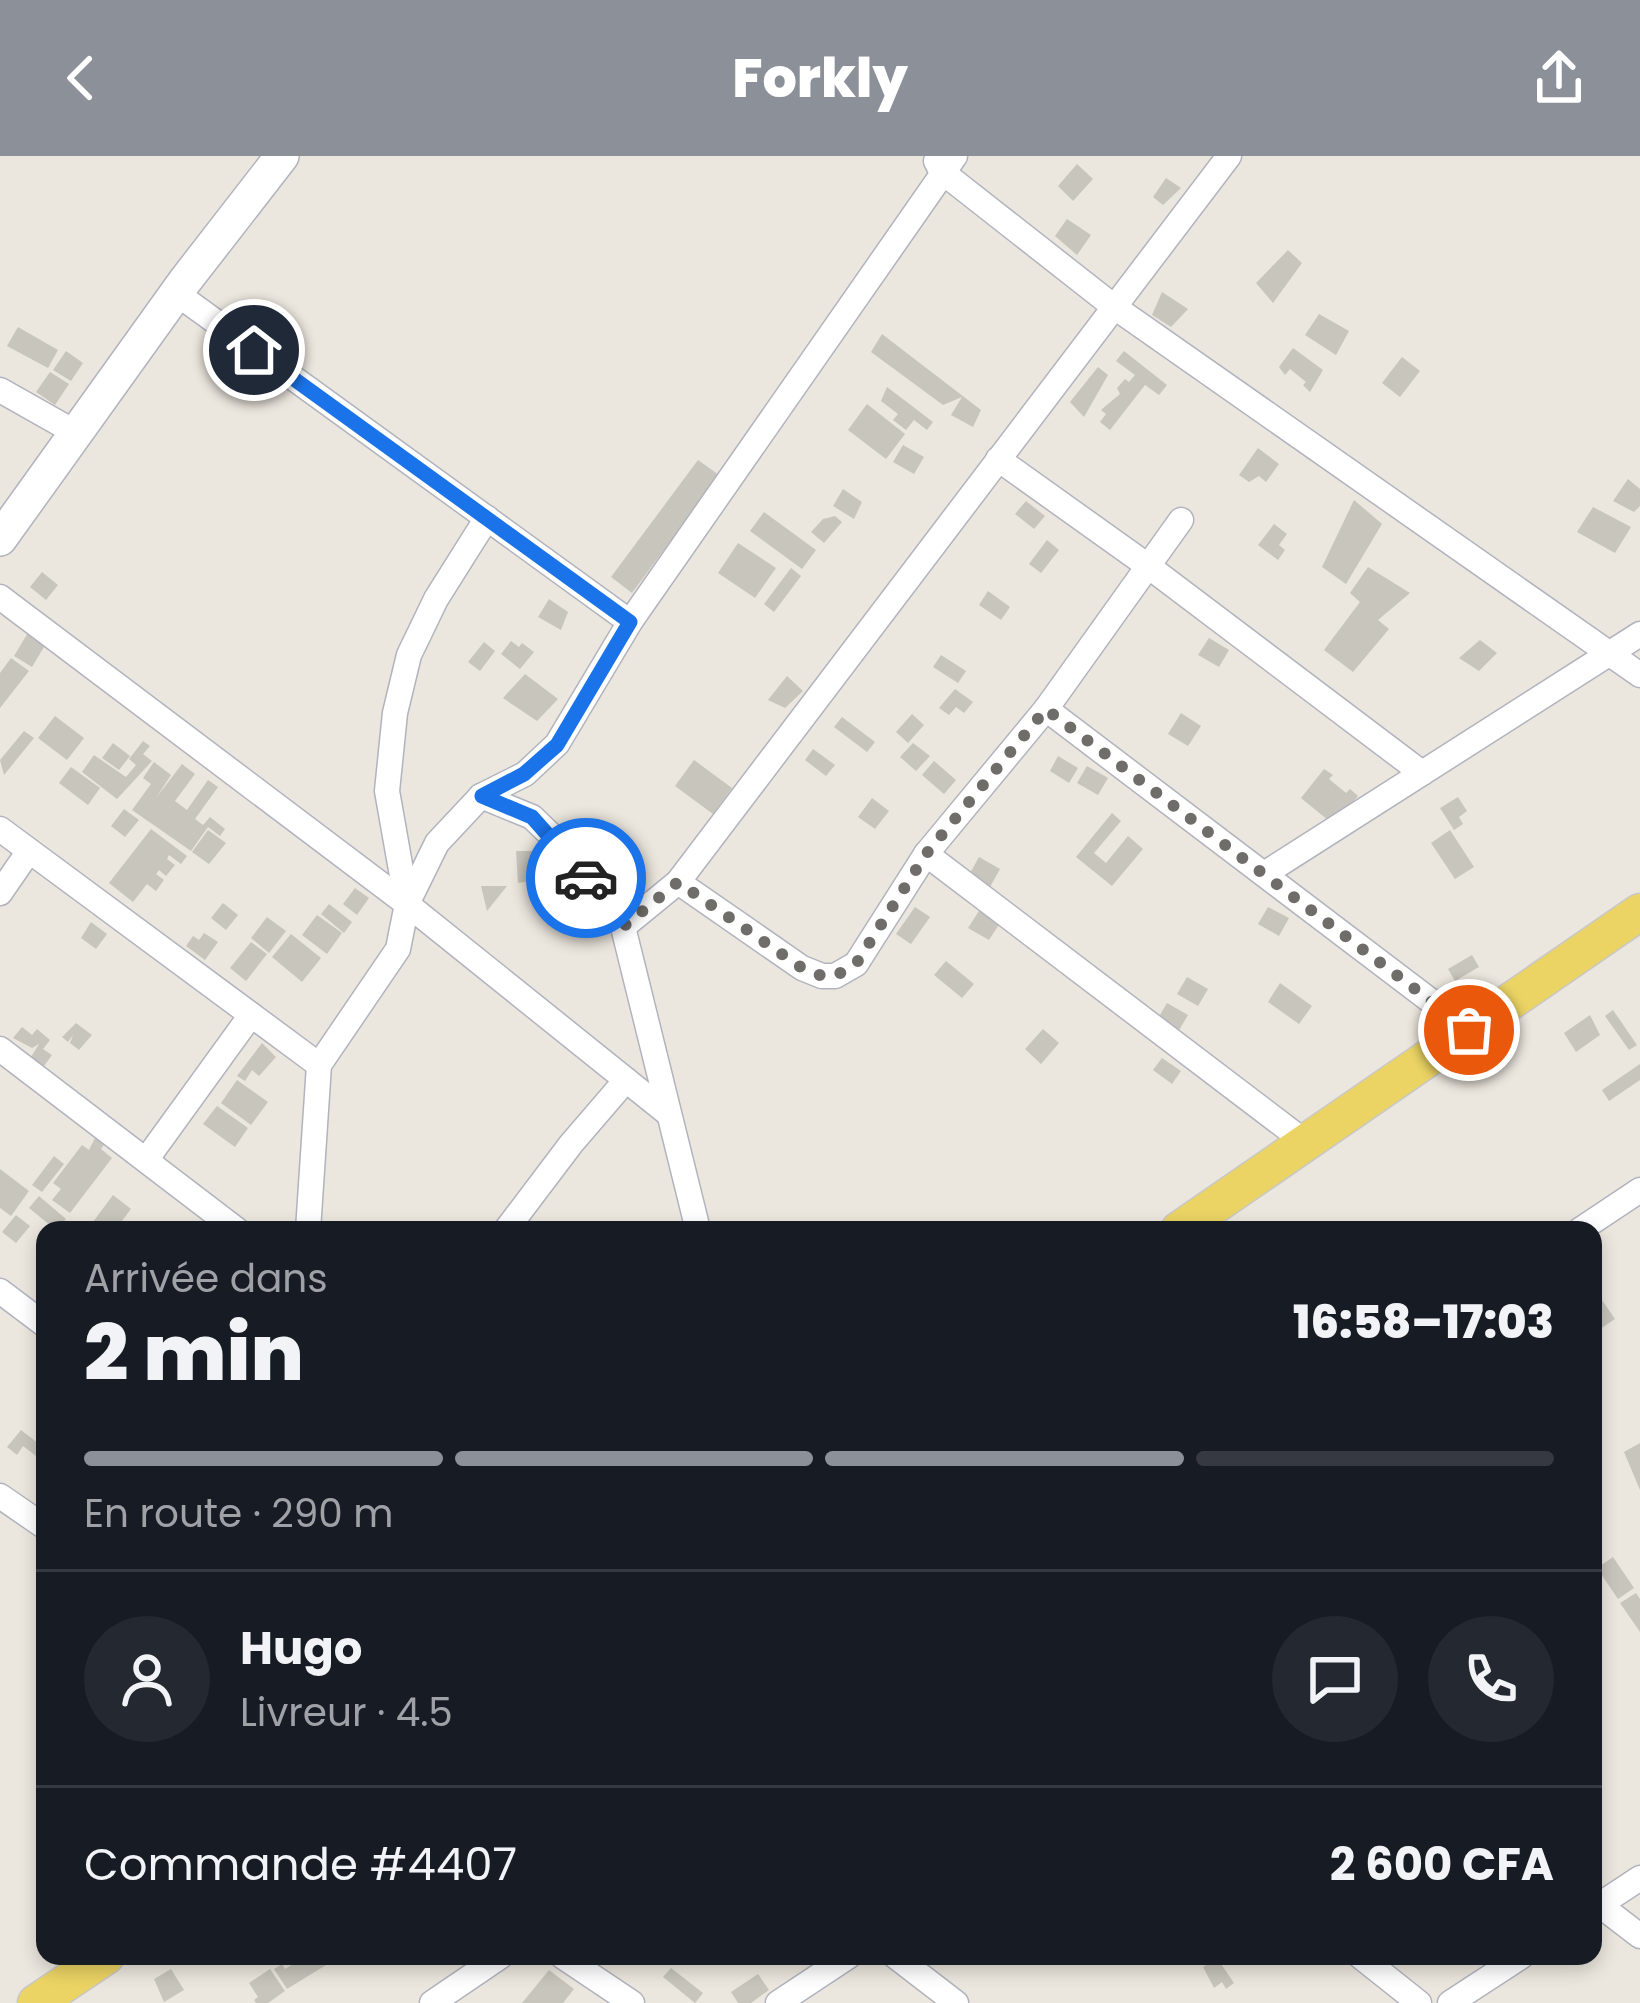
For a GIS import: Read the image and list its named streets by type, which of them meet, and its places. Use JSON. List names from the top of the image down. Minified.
{"page":{"header":"Forkly","heading":["2 min","Arrivée dans","16:58–17:03"],"panel":["Hugo","Livreur · 4.5","Commande #4407","2 600 CFA"],"bar":"En route · 290 m"}}
